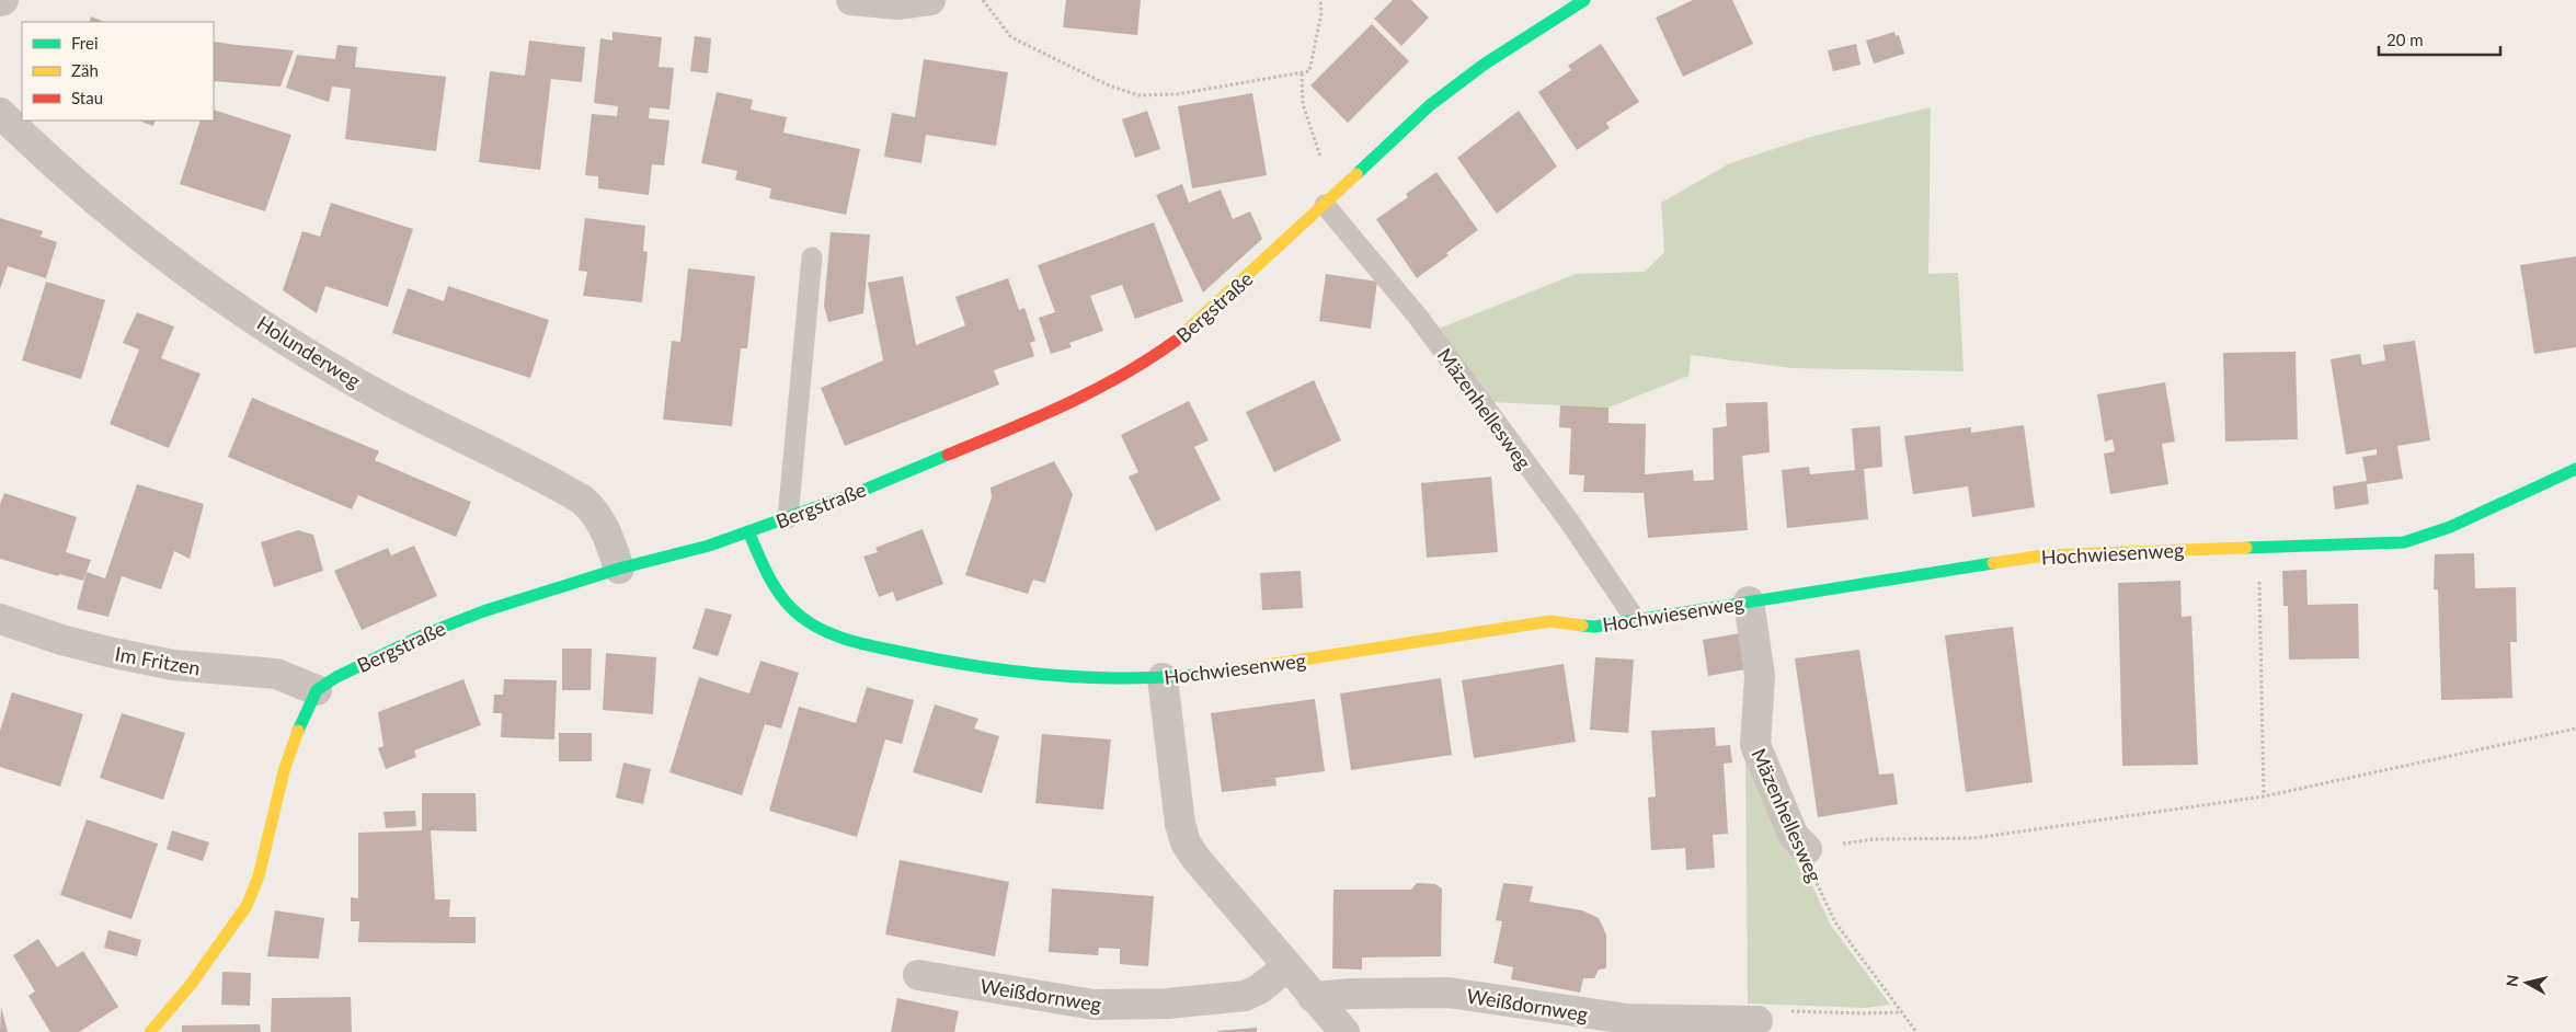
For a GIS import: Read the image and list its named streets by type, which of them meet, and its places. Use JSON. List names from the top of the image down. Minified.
{"streets":{"street":["Bergstraße","Holunderweg","Mäzenhellesweg","Hochwiesenweg","Im Fritzen","Weißdornweg"]},"crossings":[["Bergstraße","Holunderweg"],["Bergstraße","Mäzenhellesweg"],["Bergstraße","Hochwiesenweg"],["Bergstraße","Im Fritzen"],["Mäzenhellesweg","Hochwiesenweg"]],"legend":["Frei","Zäh","Stau"],"scale_bar":"20 m","north":"left"}
